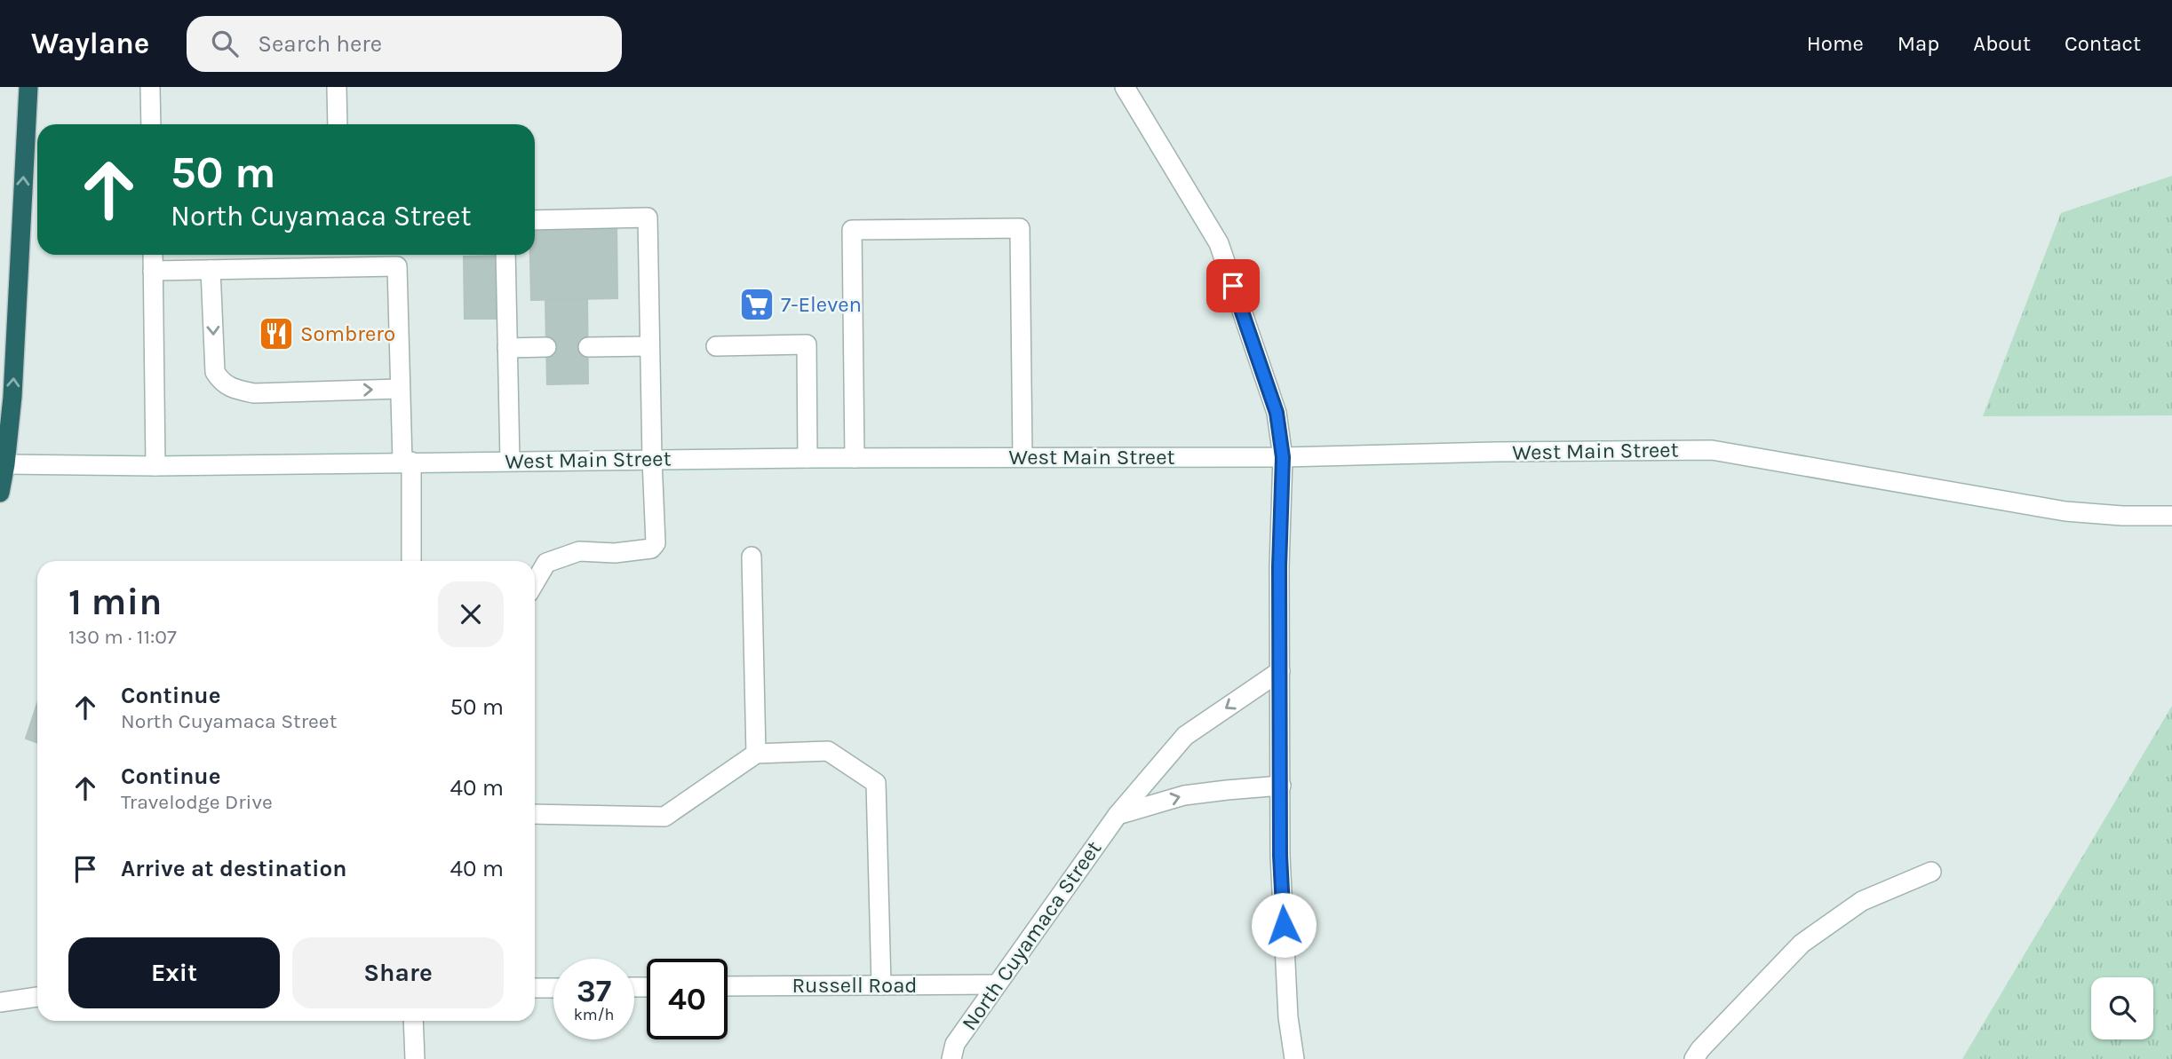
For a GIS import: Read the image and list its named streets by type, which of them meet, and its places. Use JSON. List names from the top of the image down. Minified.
{"streets":{"street":["West Main Street","North Cuyamaca Street","Russell Road"]},"crossings":[["North Cuyamaca Street","Russell Road"]],"one_way":["North Cuyamaca Street"],"places":{"supermarket":["7-Eleven"],"restaurant":["Sombrero"]},"page":{"header":"Waylane","search":"Search here","nav":["Home","Map","About","Contact"],"turn":["50 m","North Cuyamaca Street"],"heading":["1 min","130 m · 11:07"],"list":[{"name":"Continue","note":"North Cuyamaca Street","value":"50 m"},{"name":"Continue","note":"Travelodge Drive","value":"40 m"},{"name":"Arrive at destination","value":"40 m"}],"buttons":["Exit","Share"],"speed":"37 km/h","limit":"40"}}
